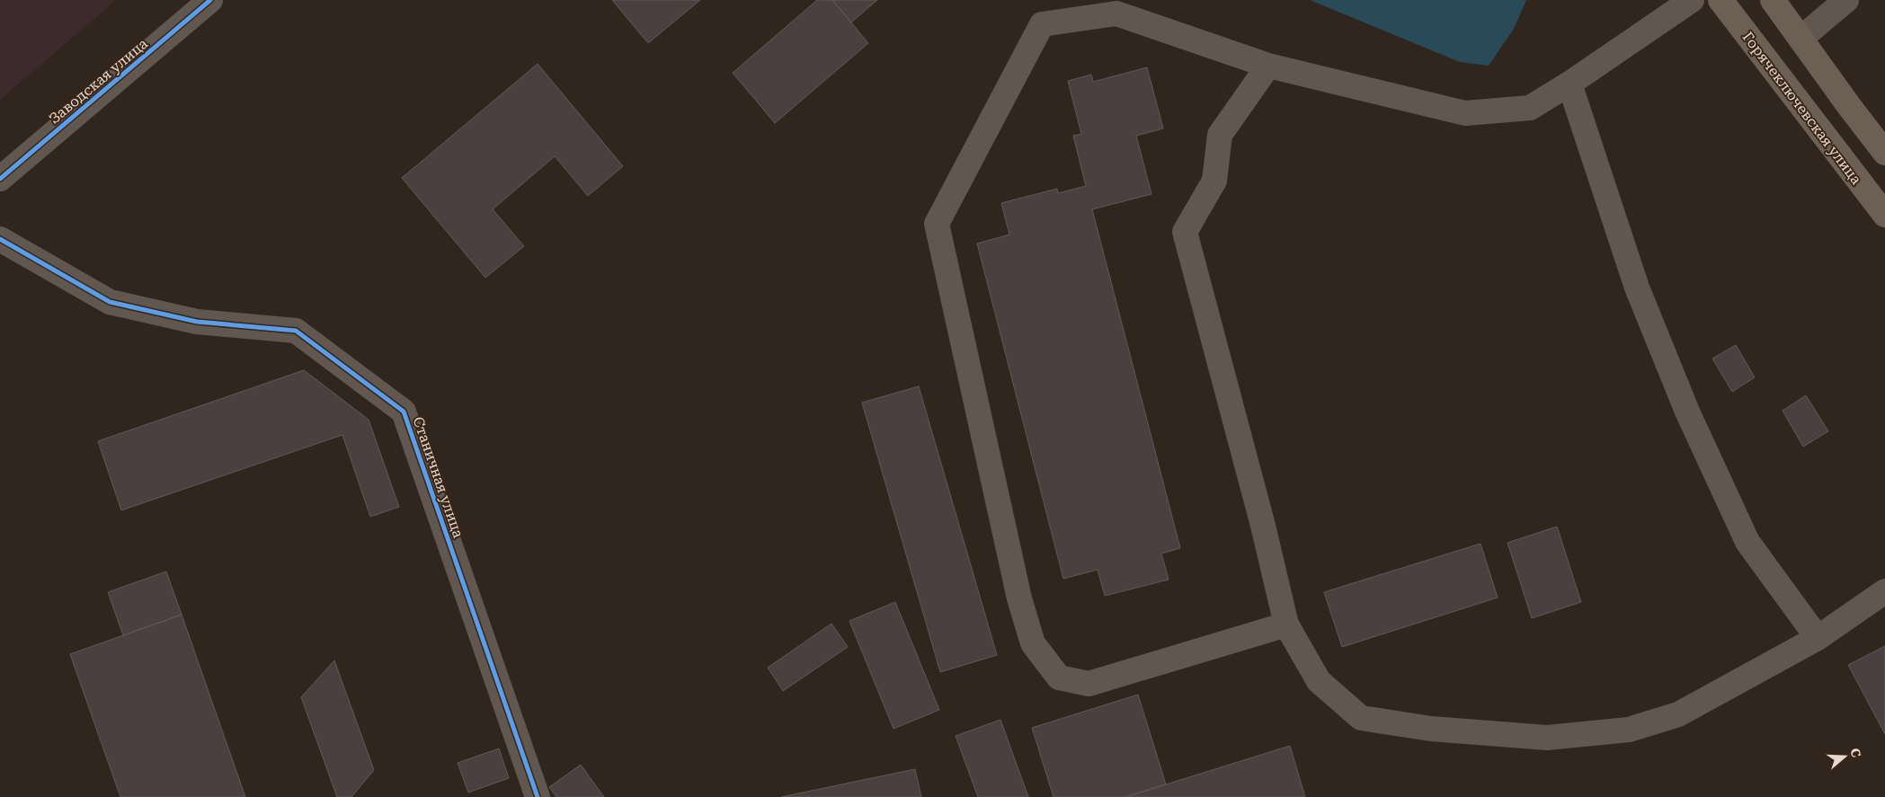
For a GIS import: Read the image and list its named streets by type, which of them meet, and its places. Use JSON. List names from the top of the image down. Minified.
{"streets":{"main road":["Горячеключевская улица"],"street":["Заводская улица","Станичная улица"]},"north":"right"}
